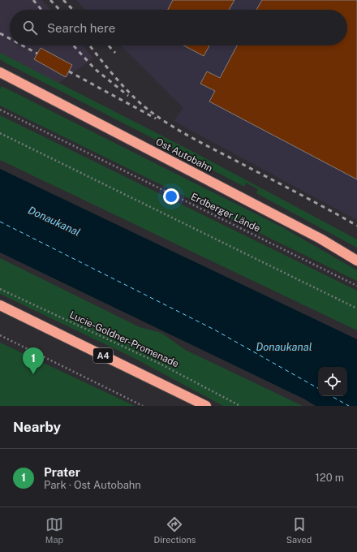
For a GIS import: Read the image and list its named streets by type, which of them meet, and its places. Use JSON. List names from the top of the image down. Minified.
{"streets":{"highway":["Ost Autobahn","A4"],"path":["Erdberger Lände","Lucie-Goldner-Promenade"]},"water":["Donaukanal"],"page":{"search":"Search here","pins":"1","heading":"Nearby","list":[{"mark":"1","name":"Prater","note":"Park · Ost Autobahn","value":"120 m"}],"nav":["Map","Directions","Saved"]}}
